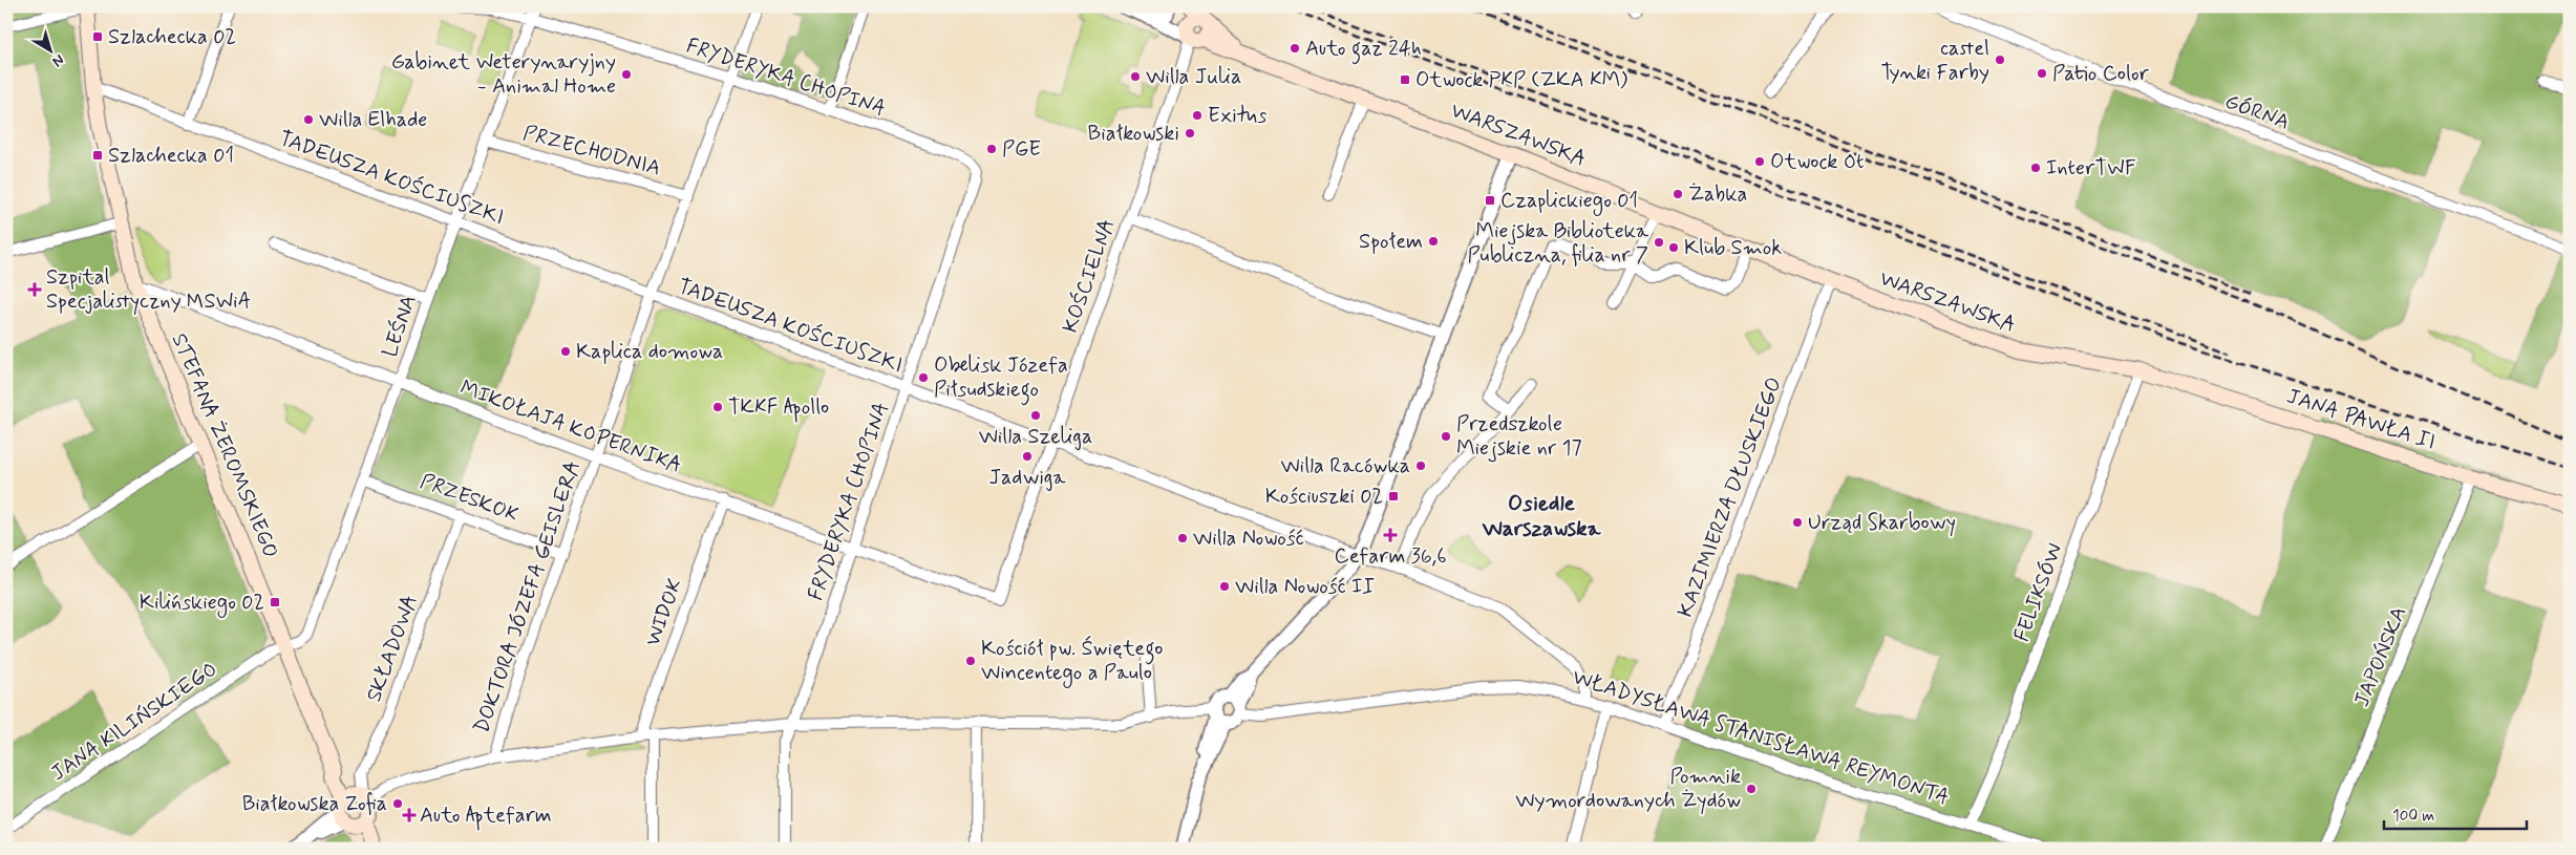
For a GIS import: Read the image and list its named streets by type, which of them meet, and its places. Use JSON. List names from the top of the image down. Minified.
{"streets":{"main road":["WARSZAWSKA","JANA PAWŁA II","STEFANA ŻEROMSKIEGO"],"street":["FRYDERYKA CHOPINA","GÓRNA","PRZECHODNIA","TADEUSZA KOŚCIUSZKI","KOŚCIELNA","LEŚNA","MIKOŁAJA KOPERNIKA","KAZIMIERZA DŁUSKIEGO","PRZESKOK","FELIKSÓW","DOKTORA JÓZEFA GEISLERA","WIDOK","SKŁADOWA","JAPOŃSKA","JANA KILIŃSKIEGO","WŁADYSŁAWA STANISŁAWA REYMONTA"]},"crossings":[["FRYDERYKA CHOPINA","TADEUSZA KOŚCIUSZKI"],["FRYDERYKA CHOPINA","LEŚNA"],["FRYDERYKA CHOPINA","MIKOŁAJA KOPERNIKA"],["FRYDERYKA CHOPINA","DOKTORA JÓZEFA GEISLERA"],["WARSZAWSKA","KOŚCIELNA"],["WARSZAWSKA","JANA PAWŁA II"],["WARSZAWSKA","KAZIMIERZA DŁUSKIEGO"],["WARSZAWSKA","FELIKSÓW"],["PRZECHODNIA","LEŚNA"],["PRZECHODNIA","DOKTORA JÓZEFA GEISLERA"],["TADEUSZA KOŚCIUSZKI","KOŚCIELNA"],["TADEUSZA KOŚCIUSZKI","LEŚNA"],["TADEUSZA KOŚCIUSZKI","STEFANA ŻEROMSKIEGO"],["TADEUSZA KOŚCIUSZKI","DOKTORA JÓZEFA GEISLERA"],["TADEUSZA KOŚCIUSZKI","WŁADYSŁAWA STANISŁAWA REYMONTA"],["KOŚCIELNA","MIKOŁAJA KOPERNIKA"],["LEŚNA","MIKOŁAJA KOPERNIKA"],["LEŚNA","STEFANA ŻEROMSKIEGO"],["LEŚNA","PRZESKOK"],["LEŚNA","JANA KILIŃSKIEGO"],["JANA PAWŁA II","FELIKSÓW"],["JANA PAWŁA II","JAPOŃSKA"],["MIKOŁAJA KOPERNIKA","STEFANA ŻEROMSKIEGO"],["MIKOŁAJA KOPERNIKA","DOKTORA JÓZEFA GEISLERA"],["MIKOŁAJA KOPERNIKA","WIDOK"],["STEFANA ŻEROMSKIEGO","SKŁADOWA"],["STEFANA ŻEROMSKIEGO","JANA KILIŃSKIEGO"],["KAZIMIERZA DŁUSKIEGO","WŁADYSŁAWA STANISŁAWA REYMONTA"],["PRZESKOK","DOKTORA JÓZEFA GEISLERA"],["PRZESKOK","SKŁADOWA"],["FELIKSÓW","WŁADYSŁAWA STANISŁAWA REYMONTA"]],"districts":["Osiedle Warszawska"],"places":{"transit":["Szlachecka 02","Otwock PKP (ZKA KM)","Szlachecka 01","Czaplickiego 01","Kościuszki 02","Kilińskiego 02"],"other":["Auto gaz 24h","castel Tynki Farby","Patio Color","Gabinet Weterynaryjny - Animal Home","Willa Julia","Exitus","Willa Elhade","Białkowski","PGE","Otwock Ot","InterTWF","Żabka","Społem","Miejska Biblioteka Publiczna, filia nr 7","Klub Smok","Kaplica domowa","Obelisk Józefa Piłsudskiego","TKKF Apollo","Willa Szeliga","Przedszkole Miejskie nr 17","Jadwiga","Willa Racówka","Urząd Skarbowy","Willa Nowość","Willa Nowość II","Kościół pw. Świętego Wincentego a Paulo","Pomnik Wymordowanych Żydów","Białkowska Zofia"],"health":["Szpital Specjalistyczny MSWiA","Cefarm 36,6","Auto Aptefarm"]},"scale_bar":"100 m","north":"bottom right"}
